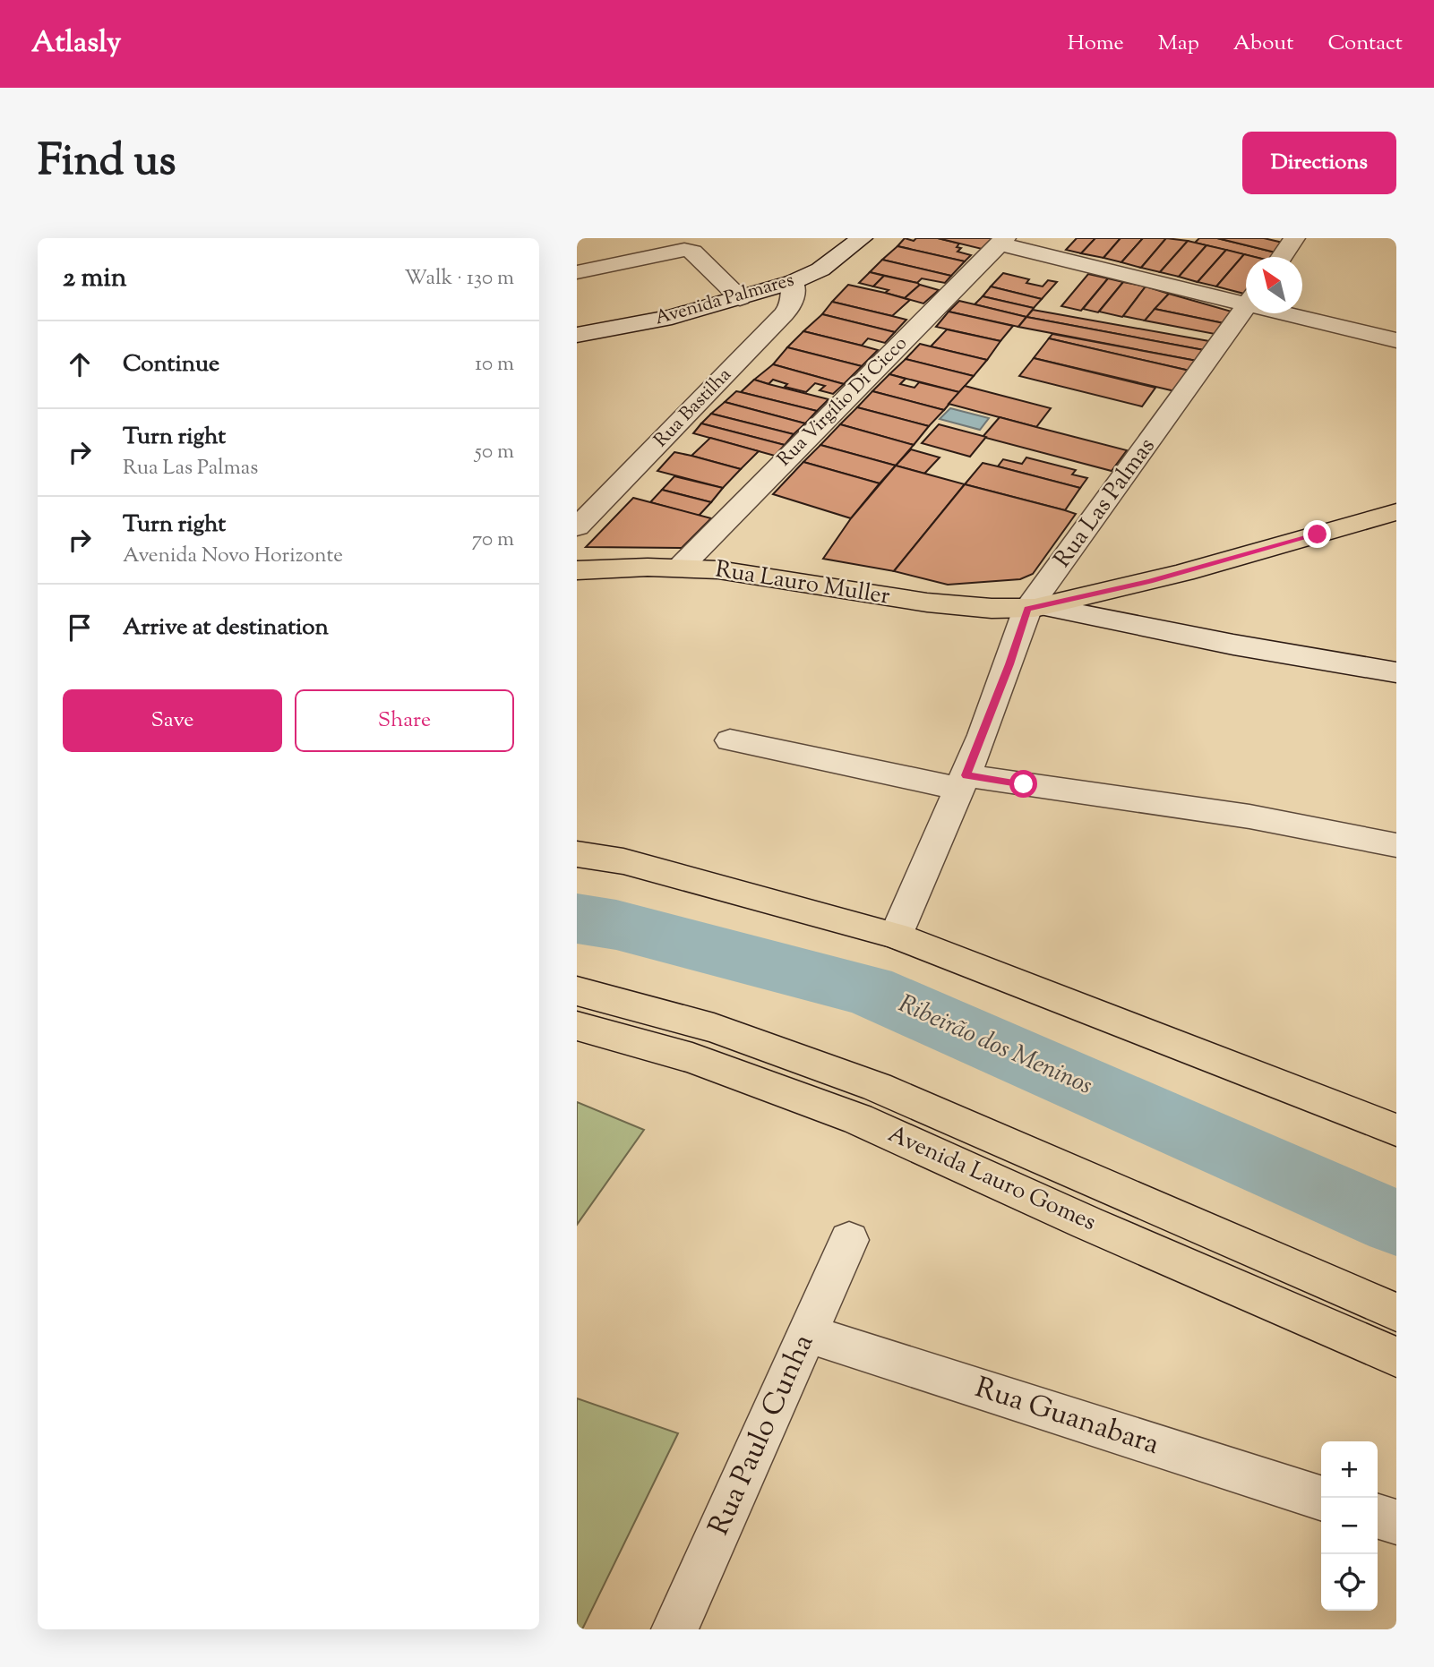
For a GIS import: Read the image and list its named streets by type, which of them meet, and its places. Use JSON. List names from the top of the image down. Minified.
{"streets":{"main road":["Rua Lauro Muller","Avenida Lauro Gomes"],"street":["Avenida Palmares","Rua Virgílio Di Cicco","Rua Bastilha","Rua Las Palmas","Rua Guanabara","Rua Paulo Cunha"]},"crossings":[["Avenida Palmares","Rua Bastilha"],["Rua Virgílio Di Cicco","Rua Lauro Muller"],["Rua Las Palmas","Rua Lauro Muller"],["Rua Guanabara","Rua Paulo Cunha"]],"water":["Ribeirão dos Meninos"],"north":"top left","page":{"header":"Atlasly","nav":["Home","Map","About","Contact"],"title":"Find us","buttons":["Directions",["Save","Share"]],"heading":["2 min","Walk · 130 m"],"list":[["Continue","10 m"],["Turn right","Rua Las Palmas","50 m"],["Turn right","Avenida Novo Horizonte","70 m"],"Arrive at destination"],"map_buttons":["+","−"]}}
